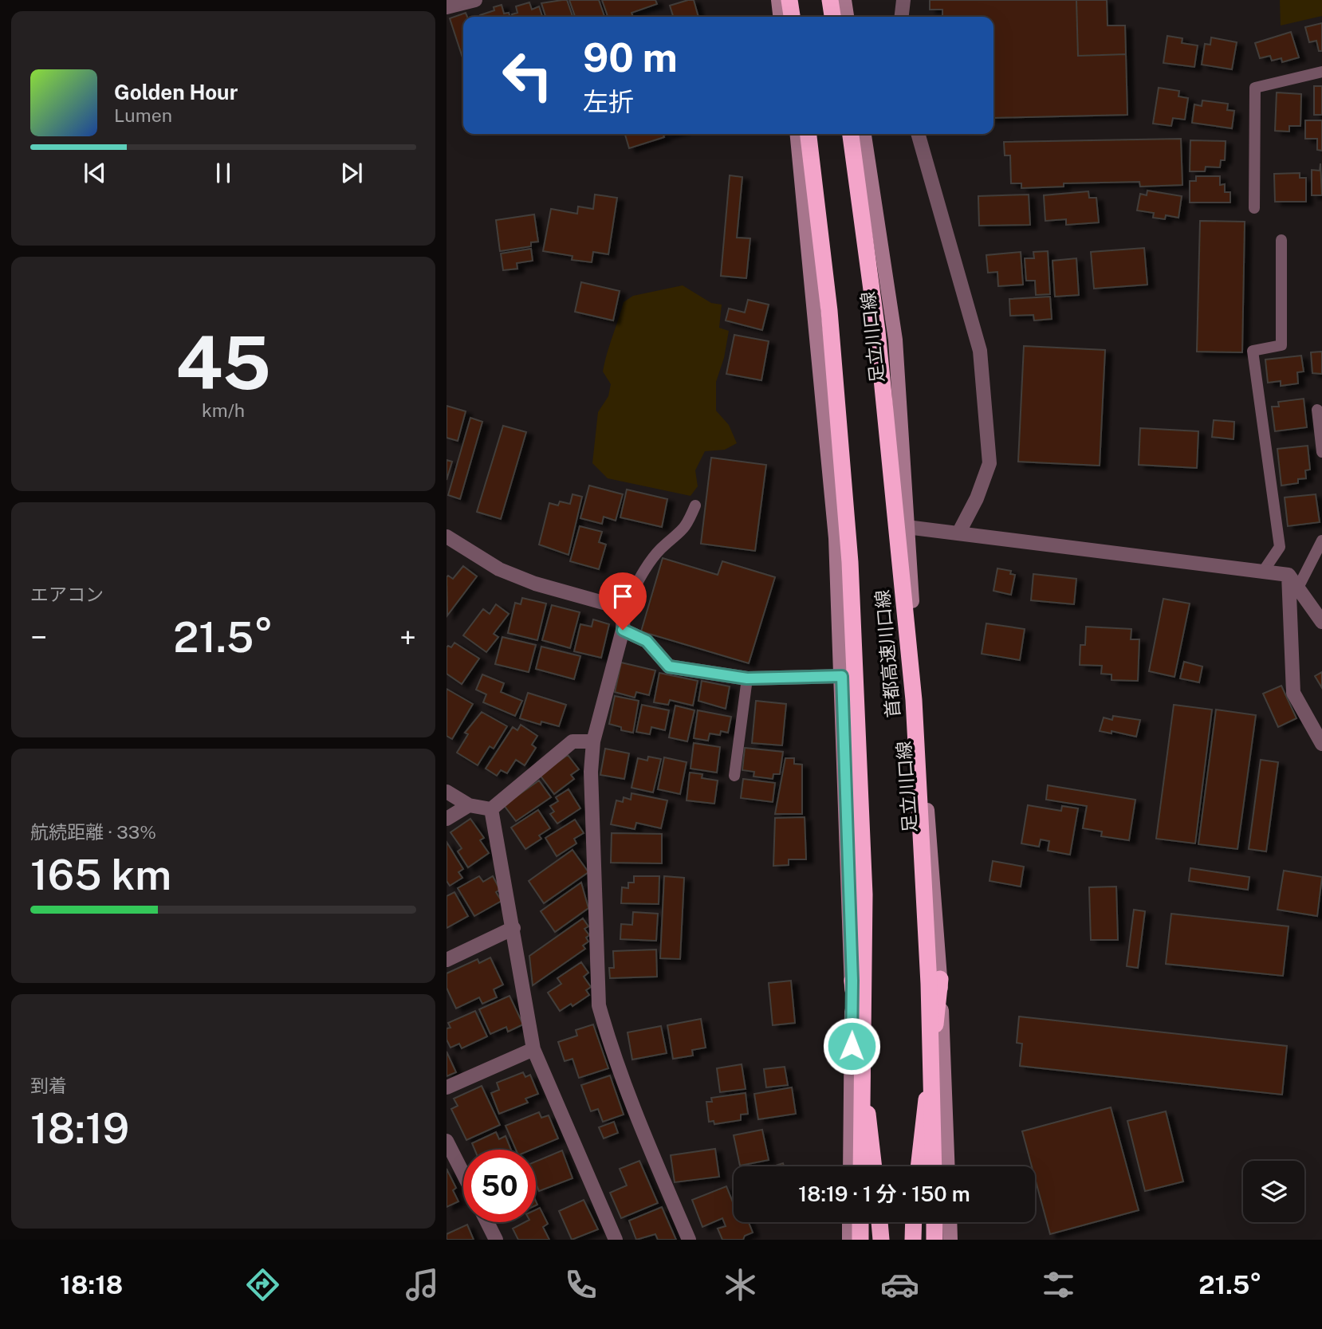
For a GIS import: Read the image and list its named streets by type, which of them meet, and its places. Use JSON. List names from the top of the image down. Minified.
{"streets":{"highway":["首都高速川口線"],"main road":["足立川口線"]},"page":{"turn":["90 m","左折"],"song":["Golden Hour","Lumen"],"tile":[["45","km/h"],"エアコン",["航続距離 · 33%","165 km"],["到着","18:19"]],"heat":["−","21.5°","+"],"limit":"50","trip":"18:19 · 1 分 · 150 m","tabs":["18:18","21.5°"]}}
